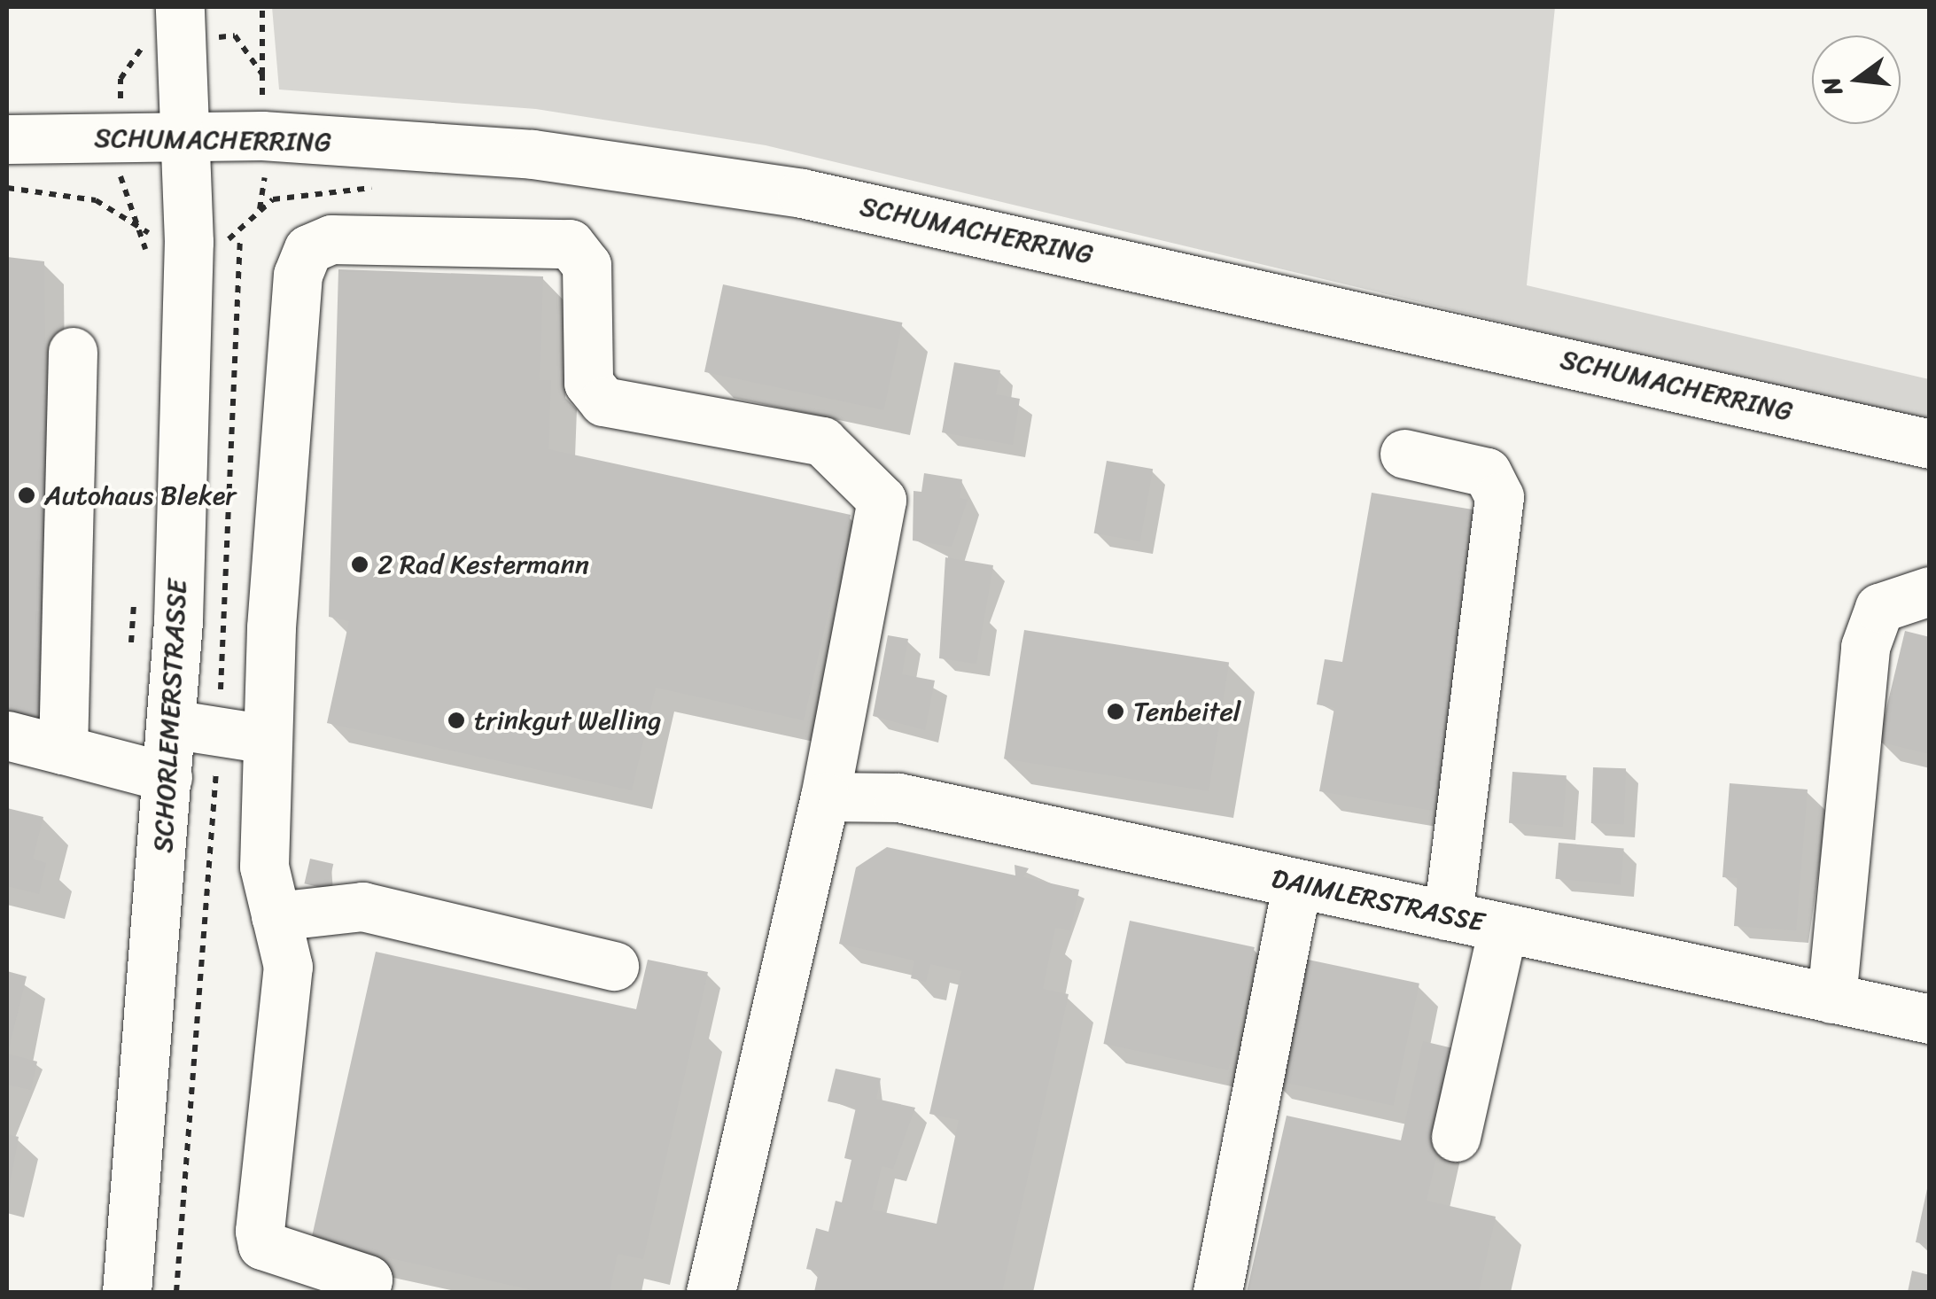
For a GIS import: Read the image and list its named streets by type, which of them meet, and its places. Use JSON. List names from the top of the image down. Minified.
{"streets":{"main road":["SCHUMACHERRING","SCHORLEMERSTRASSE","DAIMLERSTRASSE"]},"crossings":[["SCHUMACHERRING","SCHORLEMERSTRASSE"]],"places":["Autohaus Bleker","2 Rad Kestermann","Tenbeitel","trinkgut Welling"],"north":"left"}
